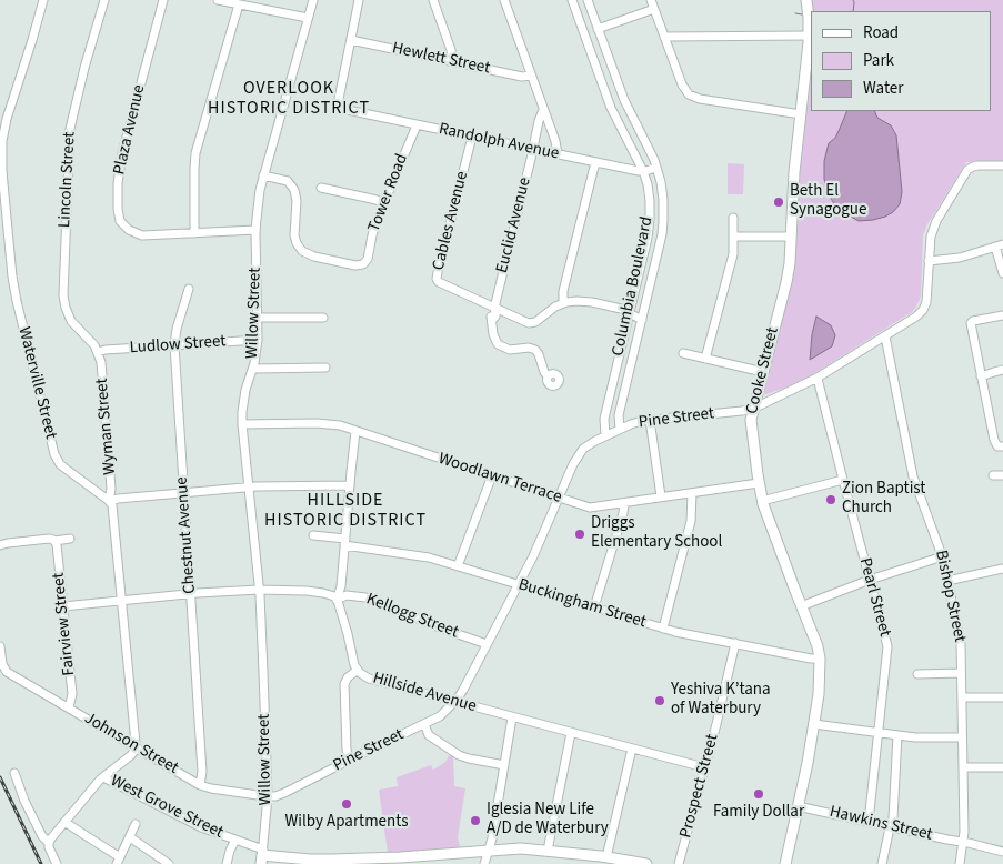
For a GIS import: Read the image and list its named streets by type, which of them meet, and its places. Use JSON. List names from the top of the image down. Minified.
{"streets":{"main road":["Cooke Street"],"street":["Hewlett Street","Plaza Avenue","Randolph Avenue","Lincoln Street","Tower Road","Cables Avenue","Euclid Avenue","Columbia Boulevard","Willow Street","Ludlow Street","Waterville Street","Pine Street","Wyman Street","Woodlawn Terrace","Chestnut Avenue","Bishop Street","Pearl Street","Buckingham Street","Kellogg Street","Fairview Street","Hillside Avenue","Johnson Street","Prospect Street","West Grove Street","Hawkins Street"]},"crossings":[["Hewlett Street","Randolph Avenue"],["Plaza Avenue","Willow Street"],["Randolph Avenue","Tower Road"],["Randolph Avenue","Cables Avenue"],["Randolph Avenue","Euclid Avenue"],["Randolph Avenue","Columbia Boulevard"],["Lincoln Street","Ludlow Street"],["Lincoln Street","Wyman Street"],["Tower Road","Willow Street"],["Cables Avenue","Euclid Avenue"],["Columbia Boulevard","Pine Street"],["Willow Street","Ludlow Street"],["Willow Street","Pine Street"],["Willow Street","Woodlawn Terrace"],["Willow Street","Johnson Street"],["Willow Street","West Grove Street"],["Ludlow Street","Wyman Street"],["Ludlow Street","Chestnut Avenue"],["Cooke Street","Pine Street"],["Cooke Street","Woodlawn Terrace"],["Cooke Street","Buckingham Street"],["Cooke Street","Hawkins Street"],["Waterville Street","Wyman Street"],["Pine Street","Woodlawn Terrace"],["Pine Street","Bishop Street"],["Pine Street","Pearl Street"],["Pine Street","Buckingham Street"],["Pine Street","Kellogg Street"],["Pine Street","Hillside Avenue"],["Pine Street","Johnson Street"],["Chestnut Avenue","Johnson Street"],["Bishop Street","Hawkins Street"],["Pearl Street","Hawkins Street"],["Buckingham Street","Prospect Street"],["Kellogg Street","Hillside Avenue"],["Fairview Street","Johnson Street"],["Hillside Avenue","Prospect Street"]],"districts":["OVERLOOK HISTORIC DISTRICT","HILLSIDE HISTORIC DISTRICT"],"places":["Beth El Synagogue","Zion Baptist Church","Driggs Elementary School","Yeshiva K’tana of Waterbury","Family Dollar","Wilby Apartments","Iglesia New Life A/D de Waterbury"],"legend":["Road","Park","Water"]}
